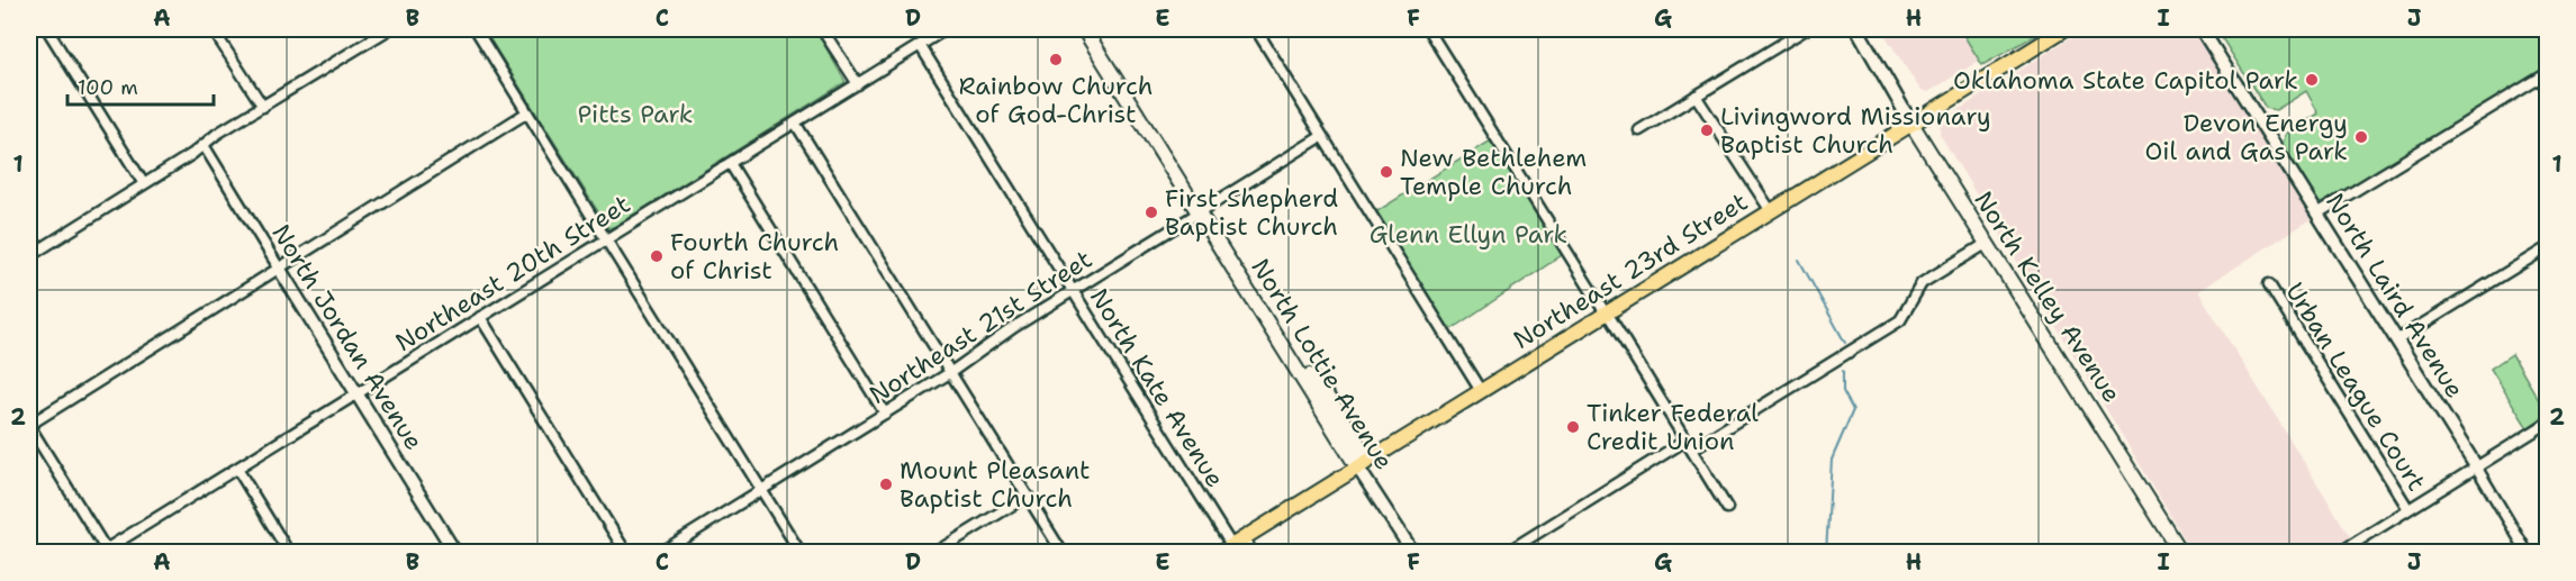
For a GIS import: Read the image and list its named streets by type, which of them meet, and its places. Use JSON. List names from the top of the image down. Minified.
{"streets":{"main road":["Northeast 23rd Street","North Kelley Avenue","North Lottie Avenue"],"street":["Northeast 20th Street","North Laird Avenue","Northeast 21st Street","North Jordan Avenue","Urban League Court","North Kate Avenue"]},"crossings":[["Northeast 23rd Street","North Kelley Avenue"],["Northeast 23rd Street","North Lottie Avenue"],["Northeast 23rd Street","North Kate Avenue"],["Northeast 20th Street","North Jordan Avenue"],["Northeast 20th Street","North Kate Avenue"],["Northeast 21st Street","North Lottie Avenue"],["Northeast 21st Street","North Kate Avenue"]],"parks":["Pitts Park","Glenn Ellyn Park"],"places":["Rainbow Church of God-Christ","Oklahoma State Capitol Park","Livingword Missionary Baptist Church","Devon Energy Oil and Gas Park","New Bethlehem Temple Church","First Shepherd Baptist Church","Fourth Church of Christ","Tinker Federal Credit Union","Mount Pleasant Baptist Church"],"scale_bar":"100 m","grid":{"columns":["A","B","C","D","E","F","G","H","I","J"],"rows":["1","2"]}}
